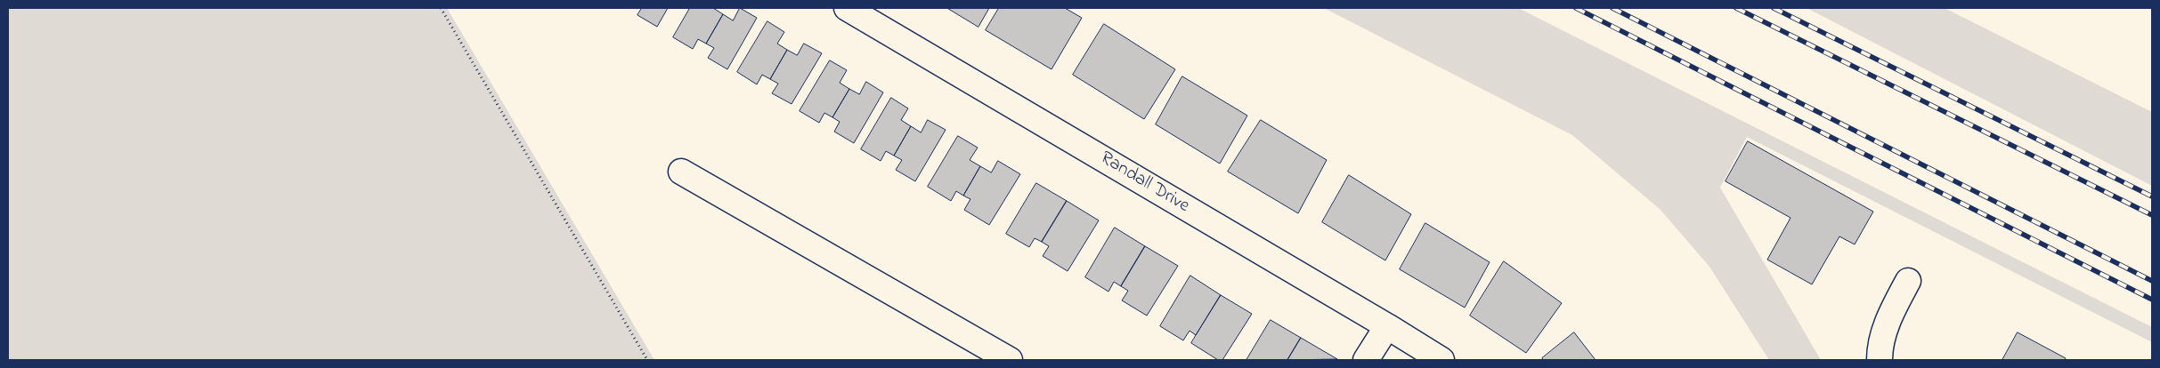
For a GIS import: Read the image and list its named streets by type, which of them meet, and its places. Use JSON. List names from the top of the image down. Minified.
{"streets":{"street":["Randall Drive"]}}
